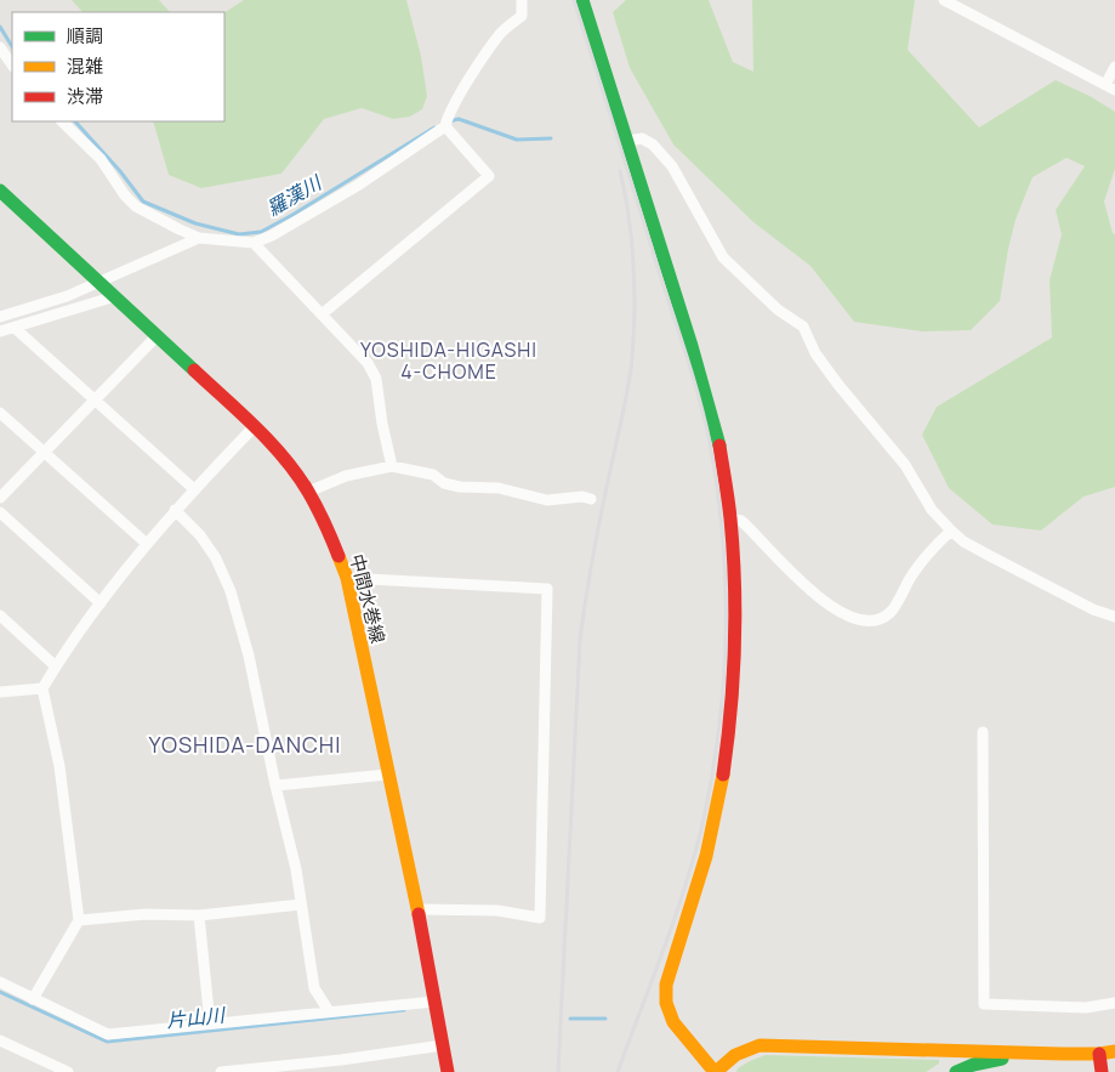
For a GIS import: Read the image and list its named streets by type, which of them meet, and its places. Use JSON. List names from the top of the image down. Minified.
{"streets":{"street":["中間水巻線"]},"districts":["YOSHIDA-HIGASHI 4-CHOME","YOSHIDA-DANCHI"],"water":["羅漢川","片山川"],"legend":["順調","混雑","渋滞"]}
